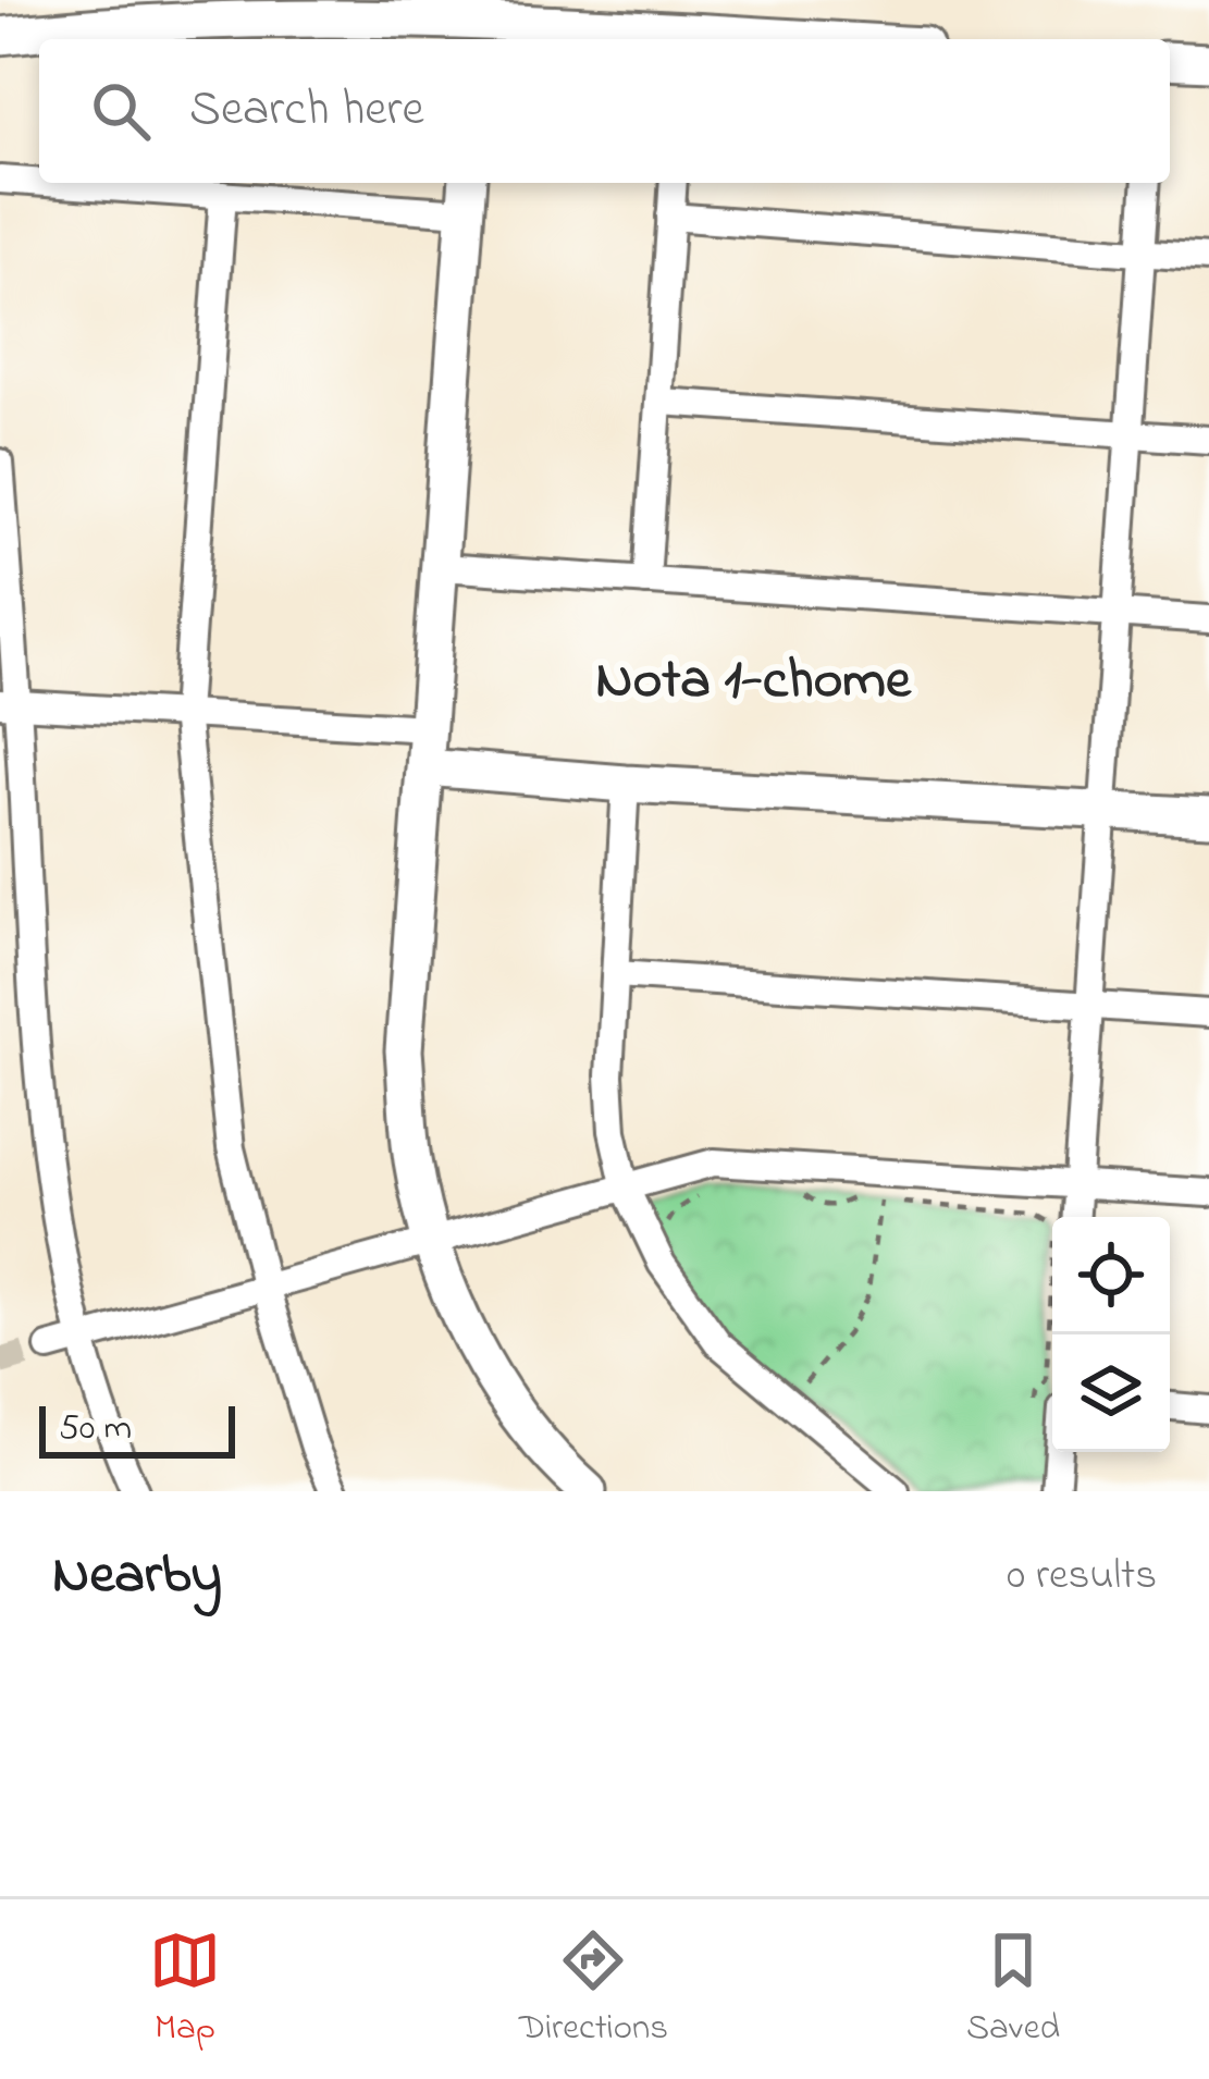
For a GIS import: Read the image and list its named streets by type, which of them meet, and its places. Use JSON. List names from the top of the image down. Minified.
{"districts":["Nota 1-chome"],"scale_bar":"50 m","page":{"search":"Search here","scale":"50 m","heading":["Nearby","0 results"],"nav":["Map","Directions","Saved"]}}
